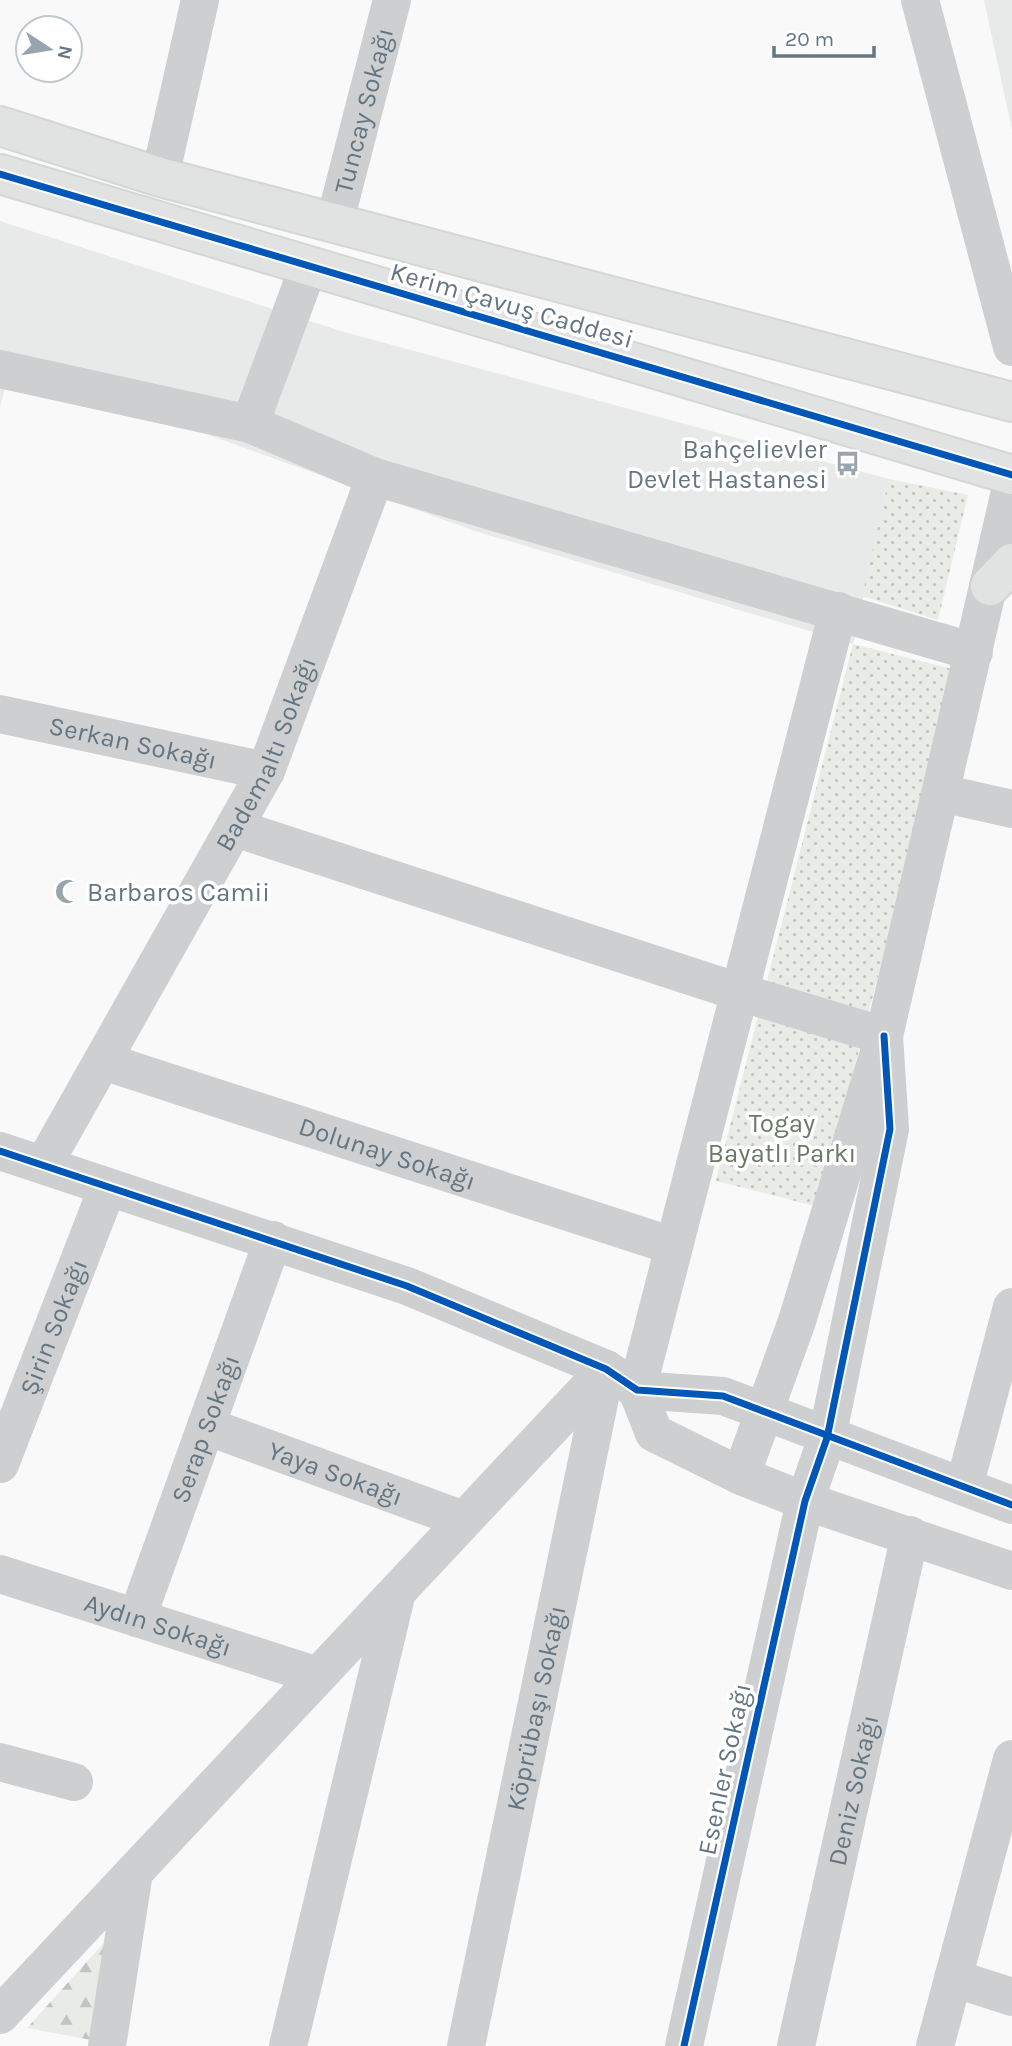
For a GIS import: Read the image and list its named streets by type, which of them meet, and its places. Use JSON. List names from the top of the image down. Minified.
{"streets":{"main road":["Kerim Çavuş Caddesi"],"street":["Tuncay Sokağı","Serkan Sokağı","Bademaltı Sokağı","Dolunay Sokağı","Şirin Sokağı","Serap Sokağı","Yaya Sokağı","Aydın Sokağı","Köprübaşı Sokağı","Esenler Sokağı","Deniz Sokağı"]},"crossings":[["Tuncay Sokağı","Kerim Çavuş Caddesi"],["Serkan Sokağı","Bademaltı Sokağı"],["Bademaltı Sokağı","Dolunay Sokağı"],["Dolunay Sokağı","Köprübaşı Sokağı"],["Serap Sokağı","Yaya Sokağı"],["Serap Sokağı","Aydın Sokağı"]],"parks":["Togay Bayatlı Parkı"],"places":{"bus stop":["Bahçelievler Devlet Hastanesi"],"mosque":["Barbaros Camii"]},"scale_bar":"20 m","north":"right"}
